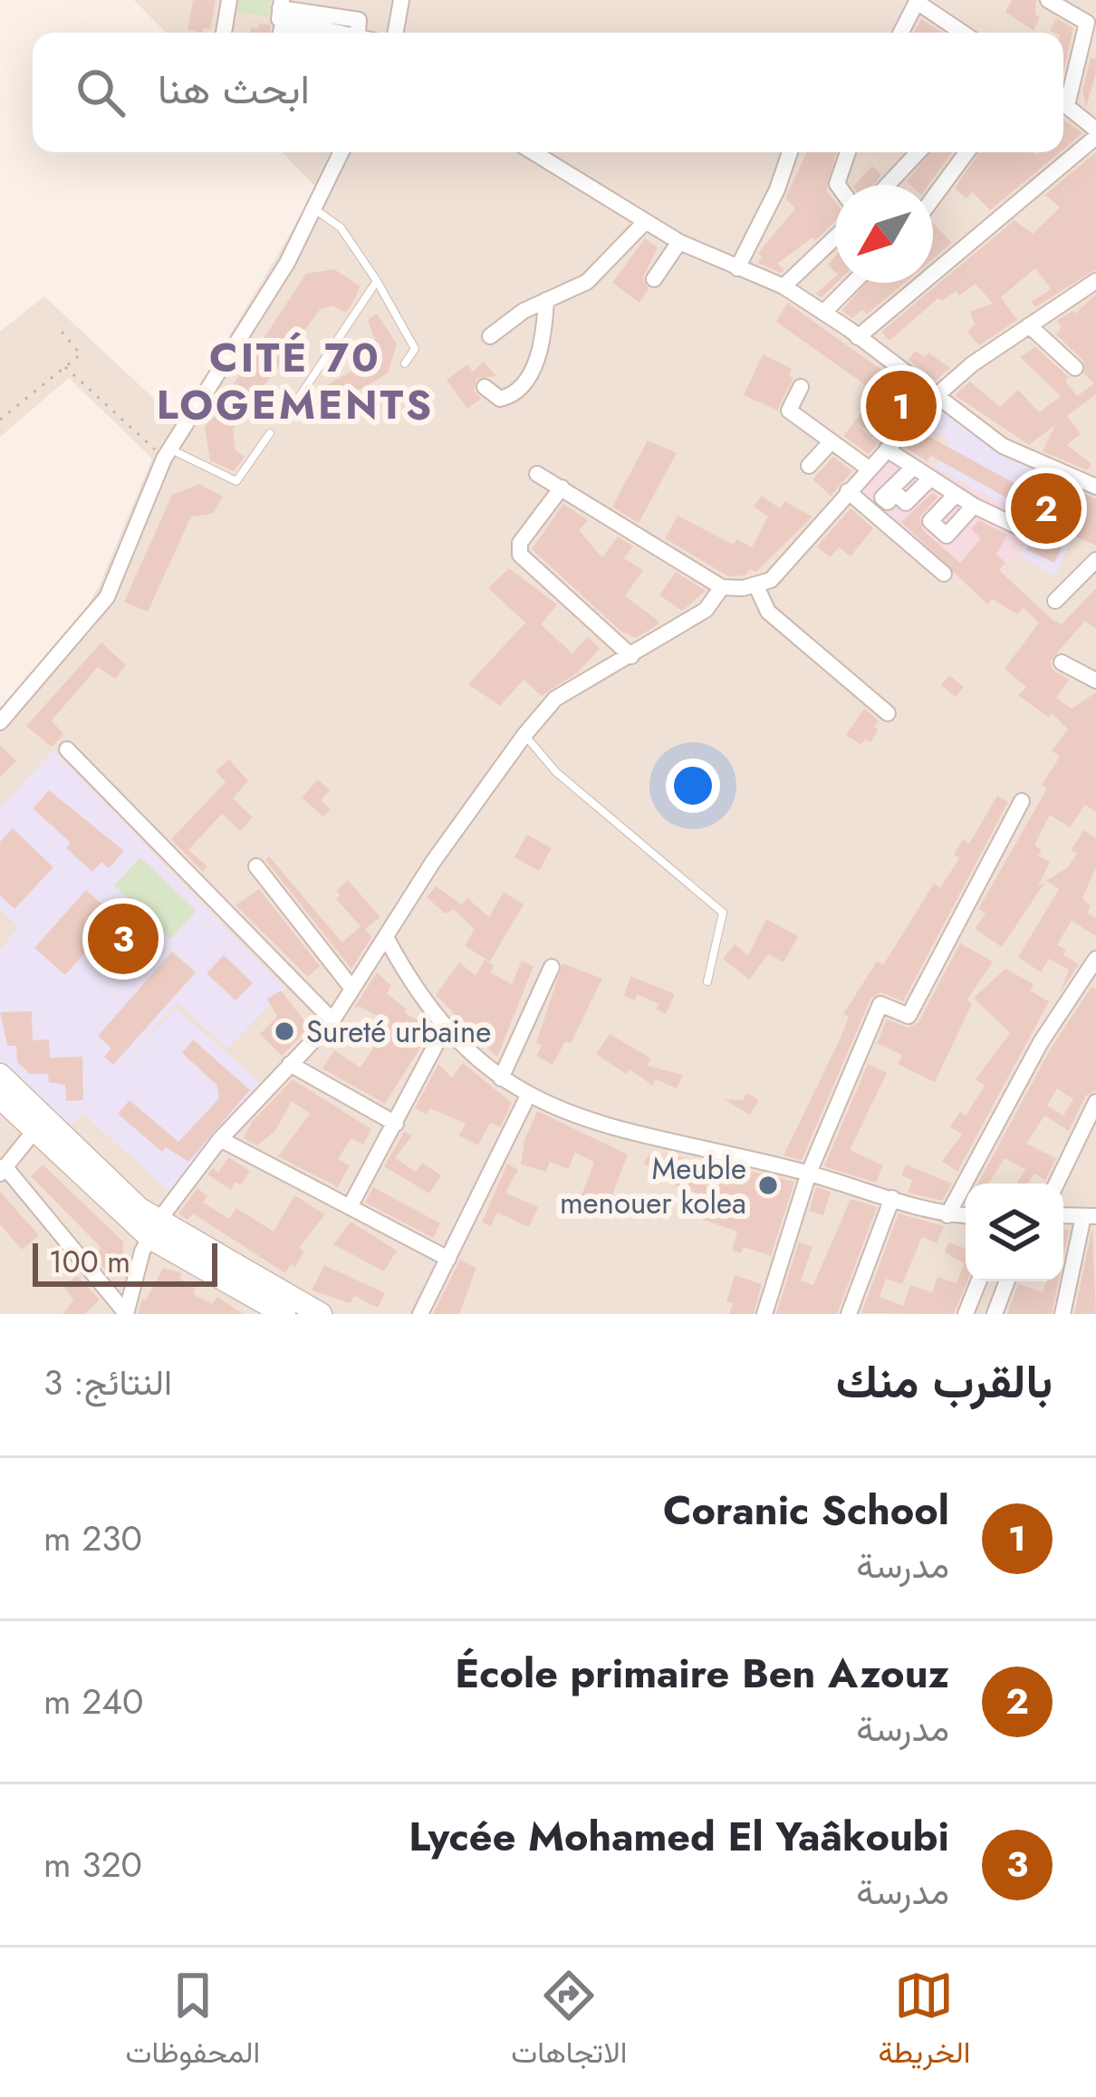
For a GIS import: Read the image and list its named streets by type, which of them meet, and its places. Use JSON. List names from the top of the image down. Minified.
{"districts":["CITÉ 70 LOGEMENTS"],"places":["Sureté urbaine","Meuble menouer kolea"],"scale_bar":"100 m","north":"bottom left","page":{"search":"ابحث هنا","pins":["1","2","3"],"scale":"100 m","heading":["بالقرب منك","النتائج: 3"],"list":[{"mark":"1","name":"Coranic School","note":"مدرسة","value":"230 m"},{"mark":"2","name":"École primaire Ben Azouz","note":"مدرسة","value":"240 m"},{"mark":"3","name":"Lycée Mohamed El Yaâkoubi","note":"مدرسة","value":"320 m"}],"nav":["الخريطة","الاتجاهات","المحفوظات"]}}
